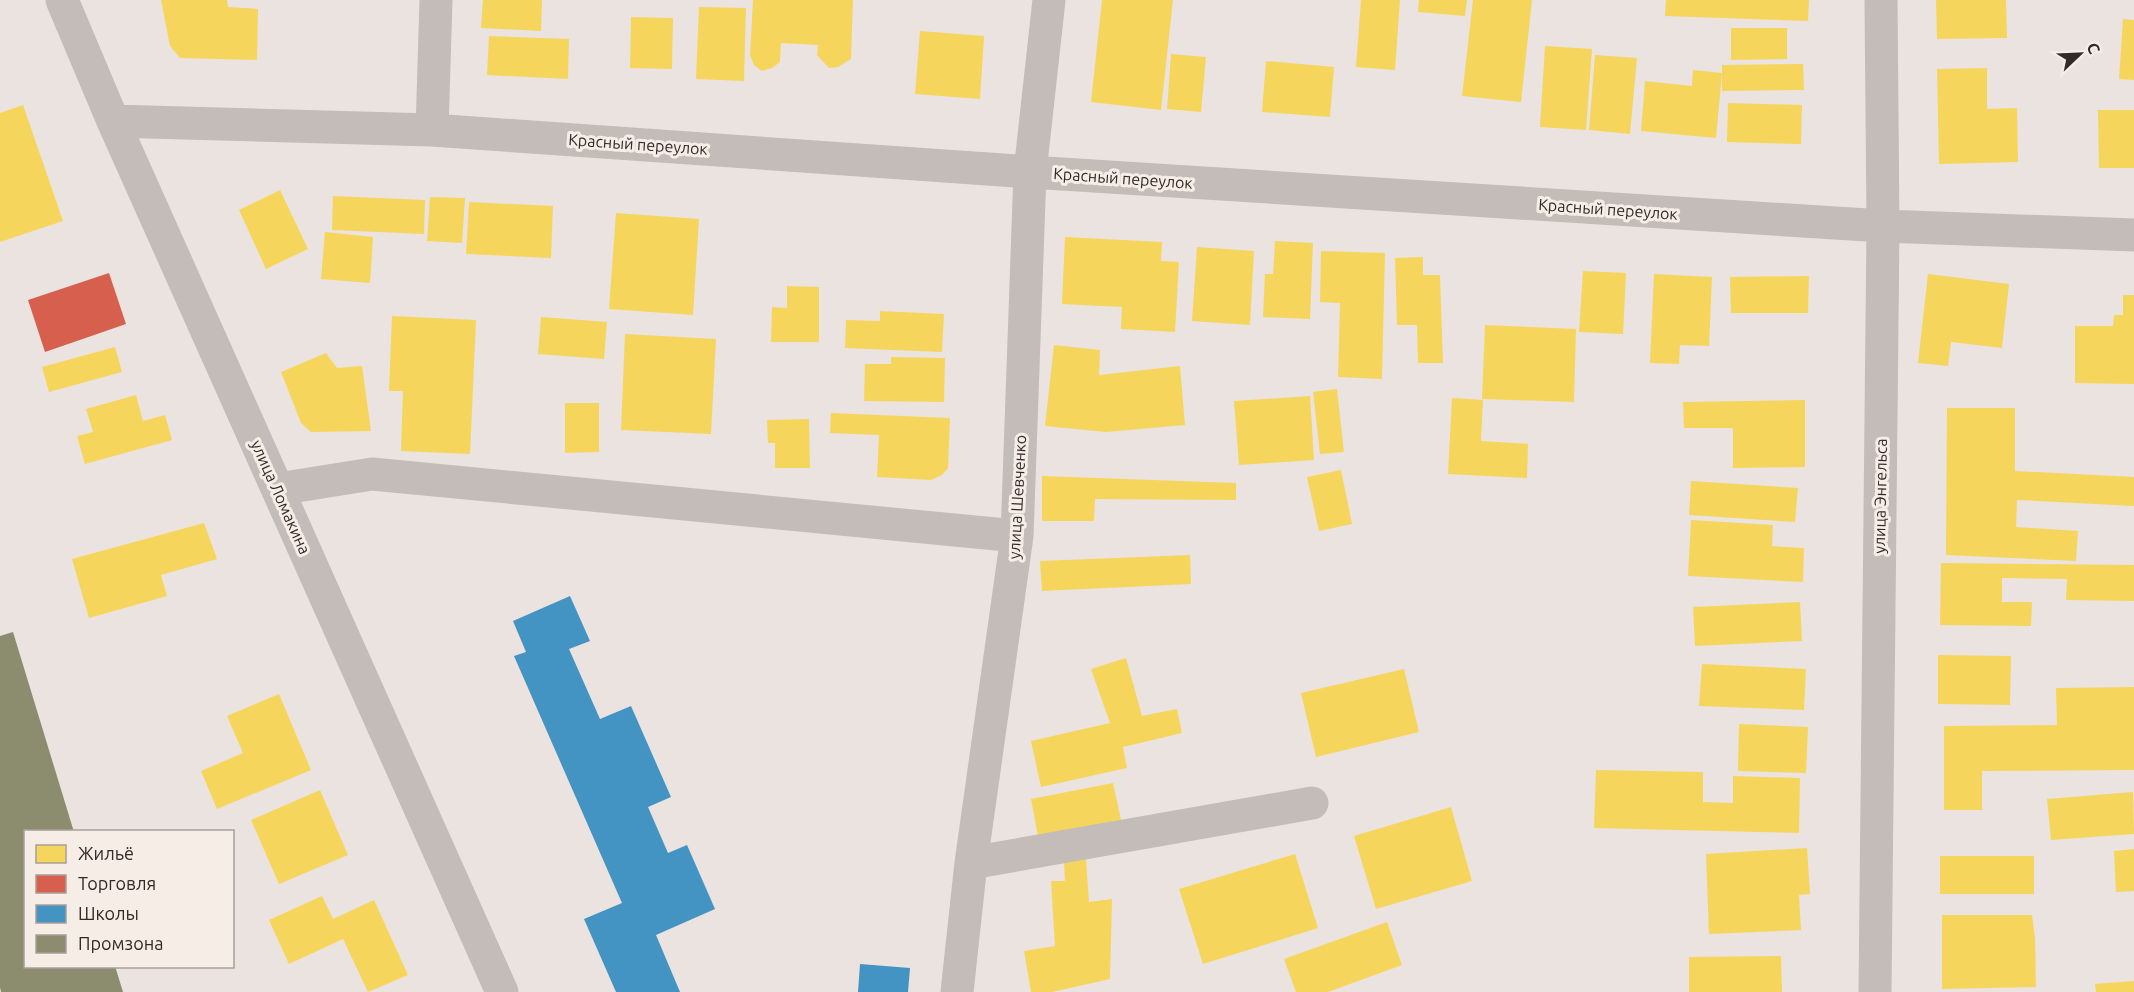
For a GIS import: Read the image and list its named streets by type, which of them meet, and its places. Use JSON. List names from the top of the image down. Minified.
{"streets":{"street":["Красный переулок","улица Энгельса","улица Ломакина","улица Шевченко"]},"crossings":[["Красный переулок","улица Энгельса"],["Красный переулок","улица Ломакина"],["Красный переулок","улица Шевченко"]],"legend":["Жильё","Торговля","Школы","Промзона"],"north":"top right"}
